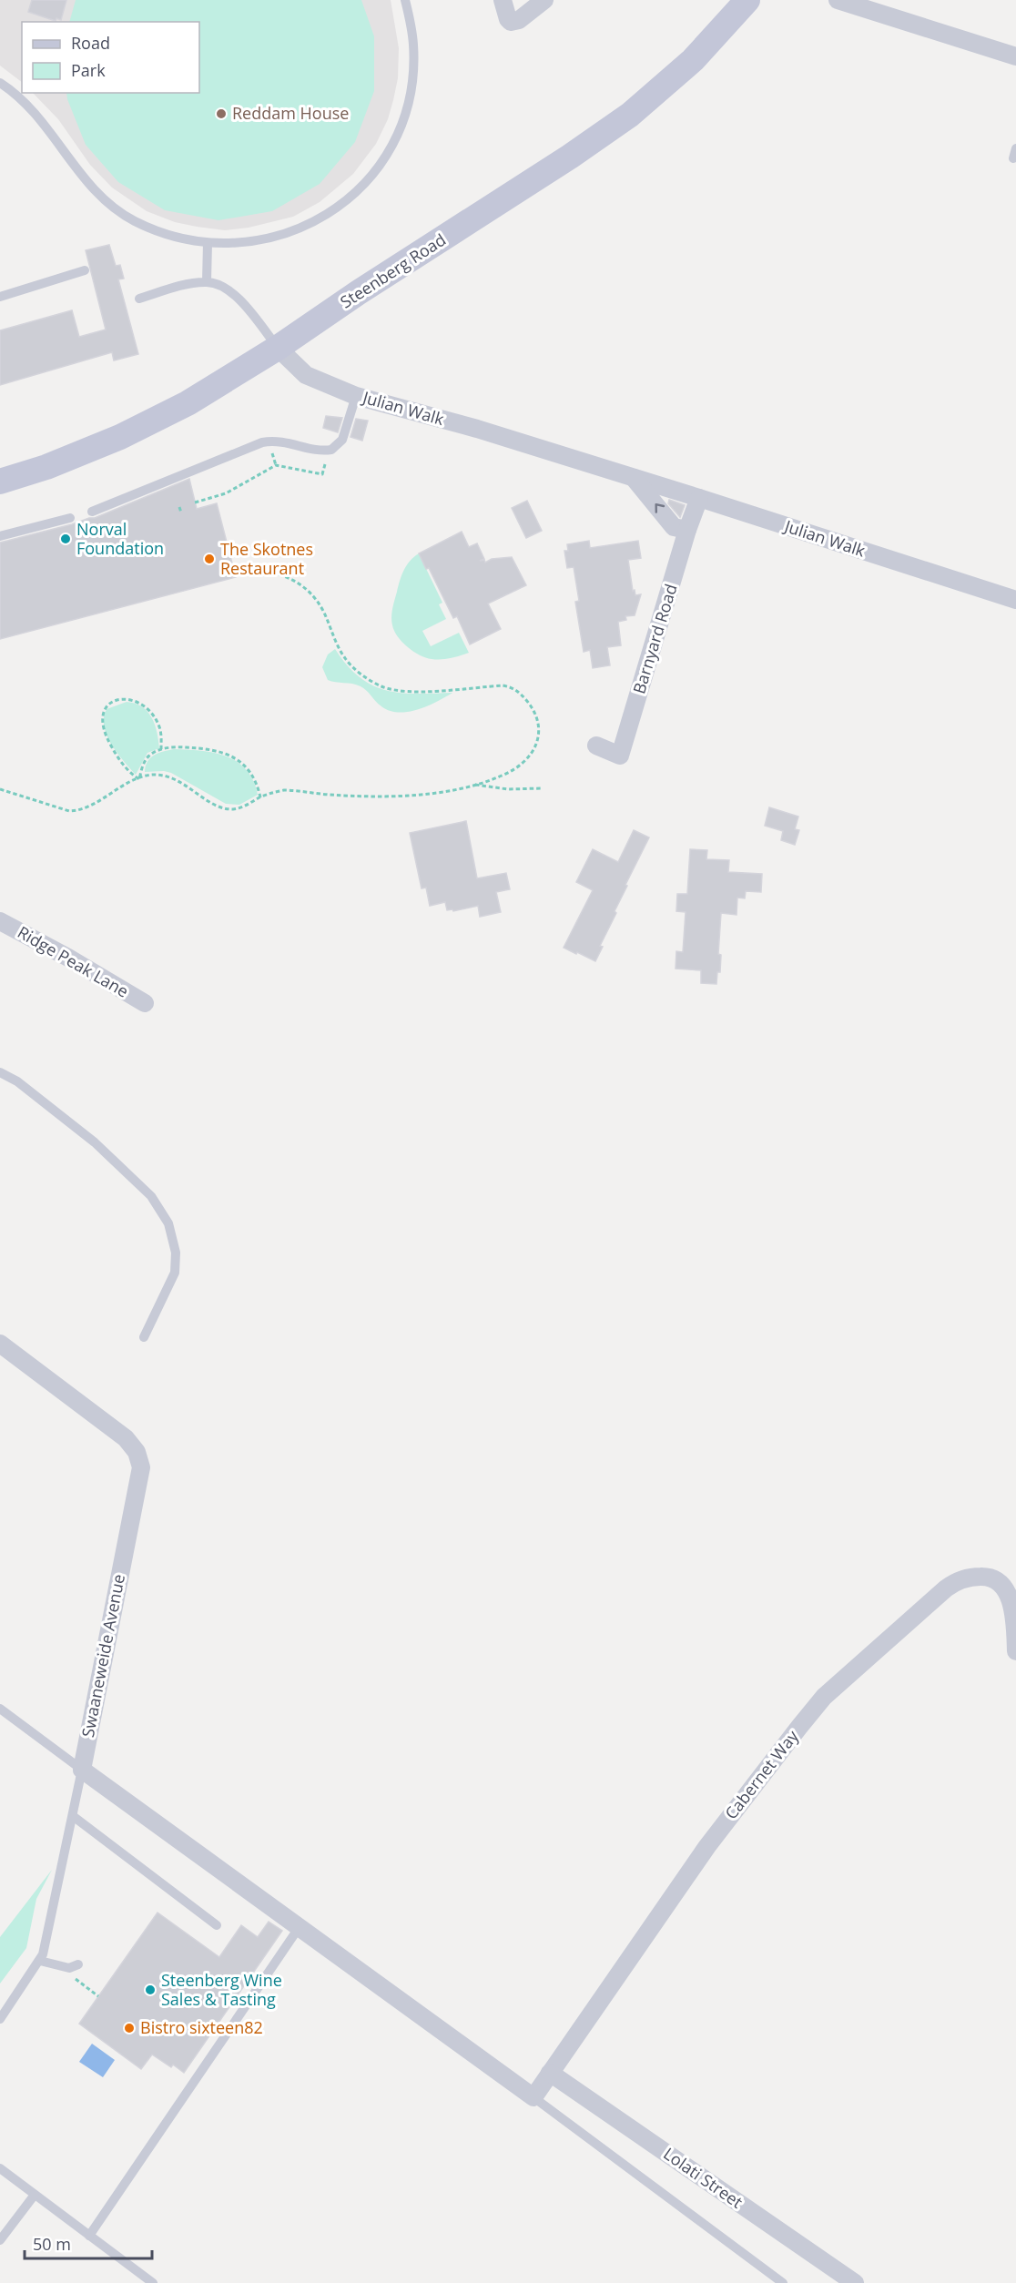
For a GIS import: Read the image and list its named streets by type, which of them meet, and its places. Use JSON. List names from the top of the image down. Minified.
{"streets":{"main road":["Steenberg Road"],"street":["Julian Walk","Barnyard Road","Ridge Peak Lane","Swaaneweide Avenue","Cabernet Way","Lolati Street"]},"crossings":[["Steenberg Road","Julian Walk"],["Julian Walk","Barnyard Road"],["Cabernet Way","Lolati Street"]],"places":["Reddam House","Norval Foundation","The Skotnes Restaurant","Steenberg Wine Sales & Tasting","Bistro sixteen82"],"legend":["Road","Park"],"scale_bar":"50 m"}
